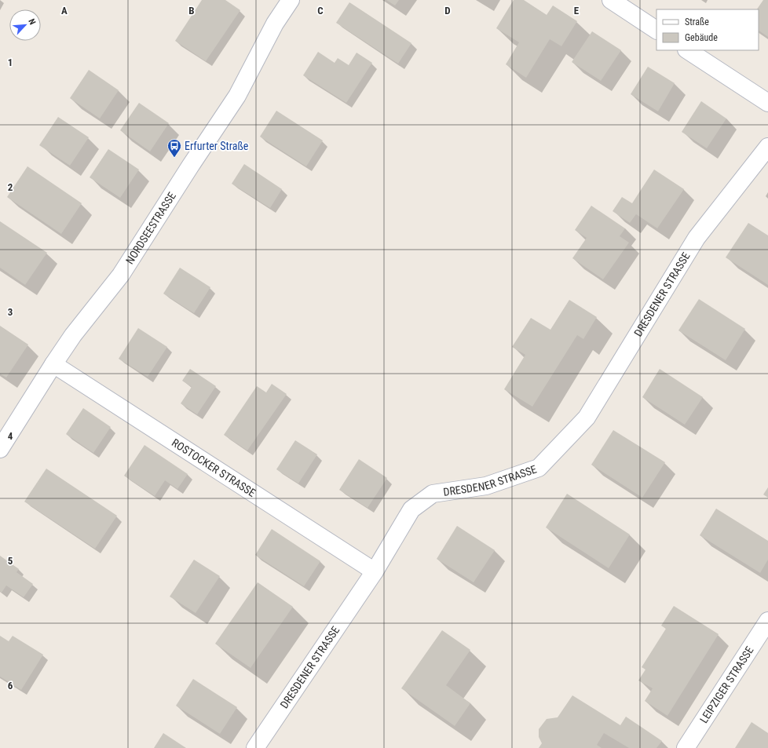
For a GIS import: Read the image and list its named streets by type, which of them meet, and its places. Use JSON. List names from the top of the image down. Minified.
{"streets":{"street":["NORDSEESTRASSE","DRESDENER STRASSE","ROSTOCKER STRASSE","LEIPZIGER STRASSE"]},"crossings":[["NORDSEESTRASSE","ROSTOCKER STRASSE"],["DRESDENER STRASSE","ROSTOCKER STRASSE"]],"places":{"bus stop":["Erfurter Straße"]},"legend":["Straße","Gebäude"],"north":"top right","grid":{"columns":["A","B","C","D","E"],"rows":["1","2","3","4","5","6"]}}
